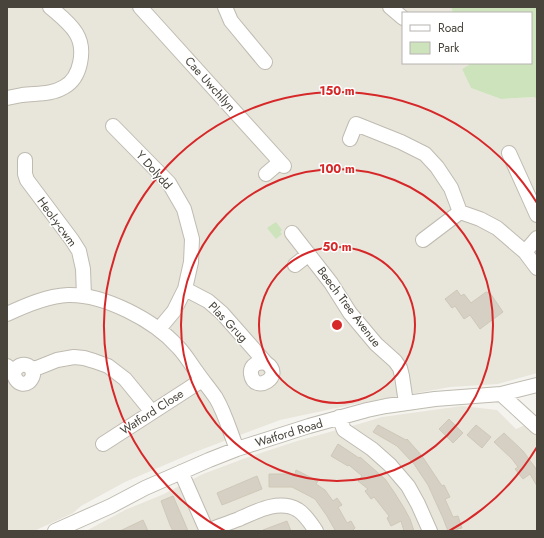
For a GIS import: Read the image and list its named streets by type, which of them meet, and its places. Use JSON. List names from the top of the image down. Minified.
{"streets":{"street":["Cae Uwchllyn","Y Dolydd","Heol-y-cwm","Beech Tree Avenue","Plas Grug","Watford Close","Watford Road"]},"crossings":[["Y Dolydd","Plas Grug"],["Beech Tree Avenue","Watford Road"]],"legend":["Road","Park"],"rings":["150 m","100 m","50 m"]}
